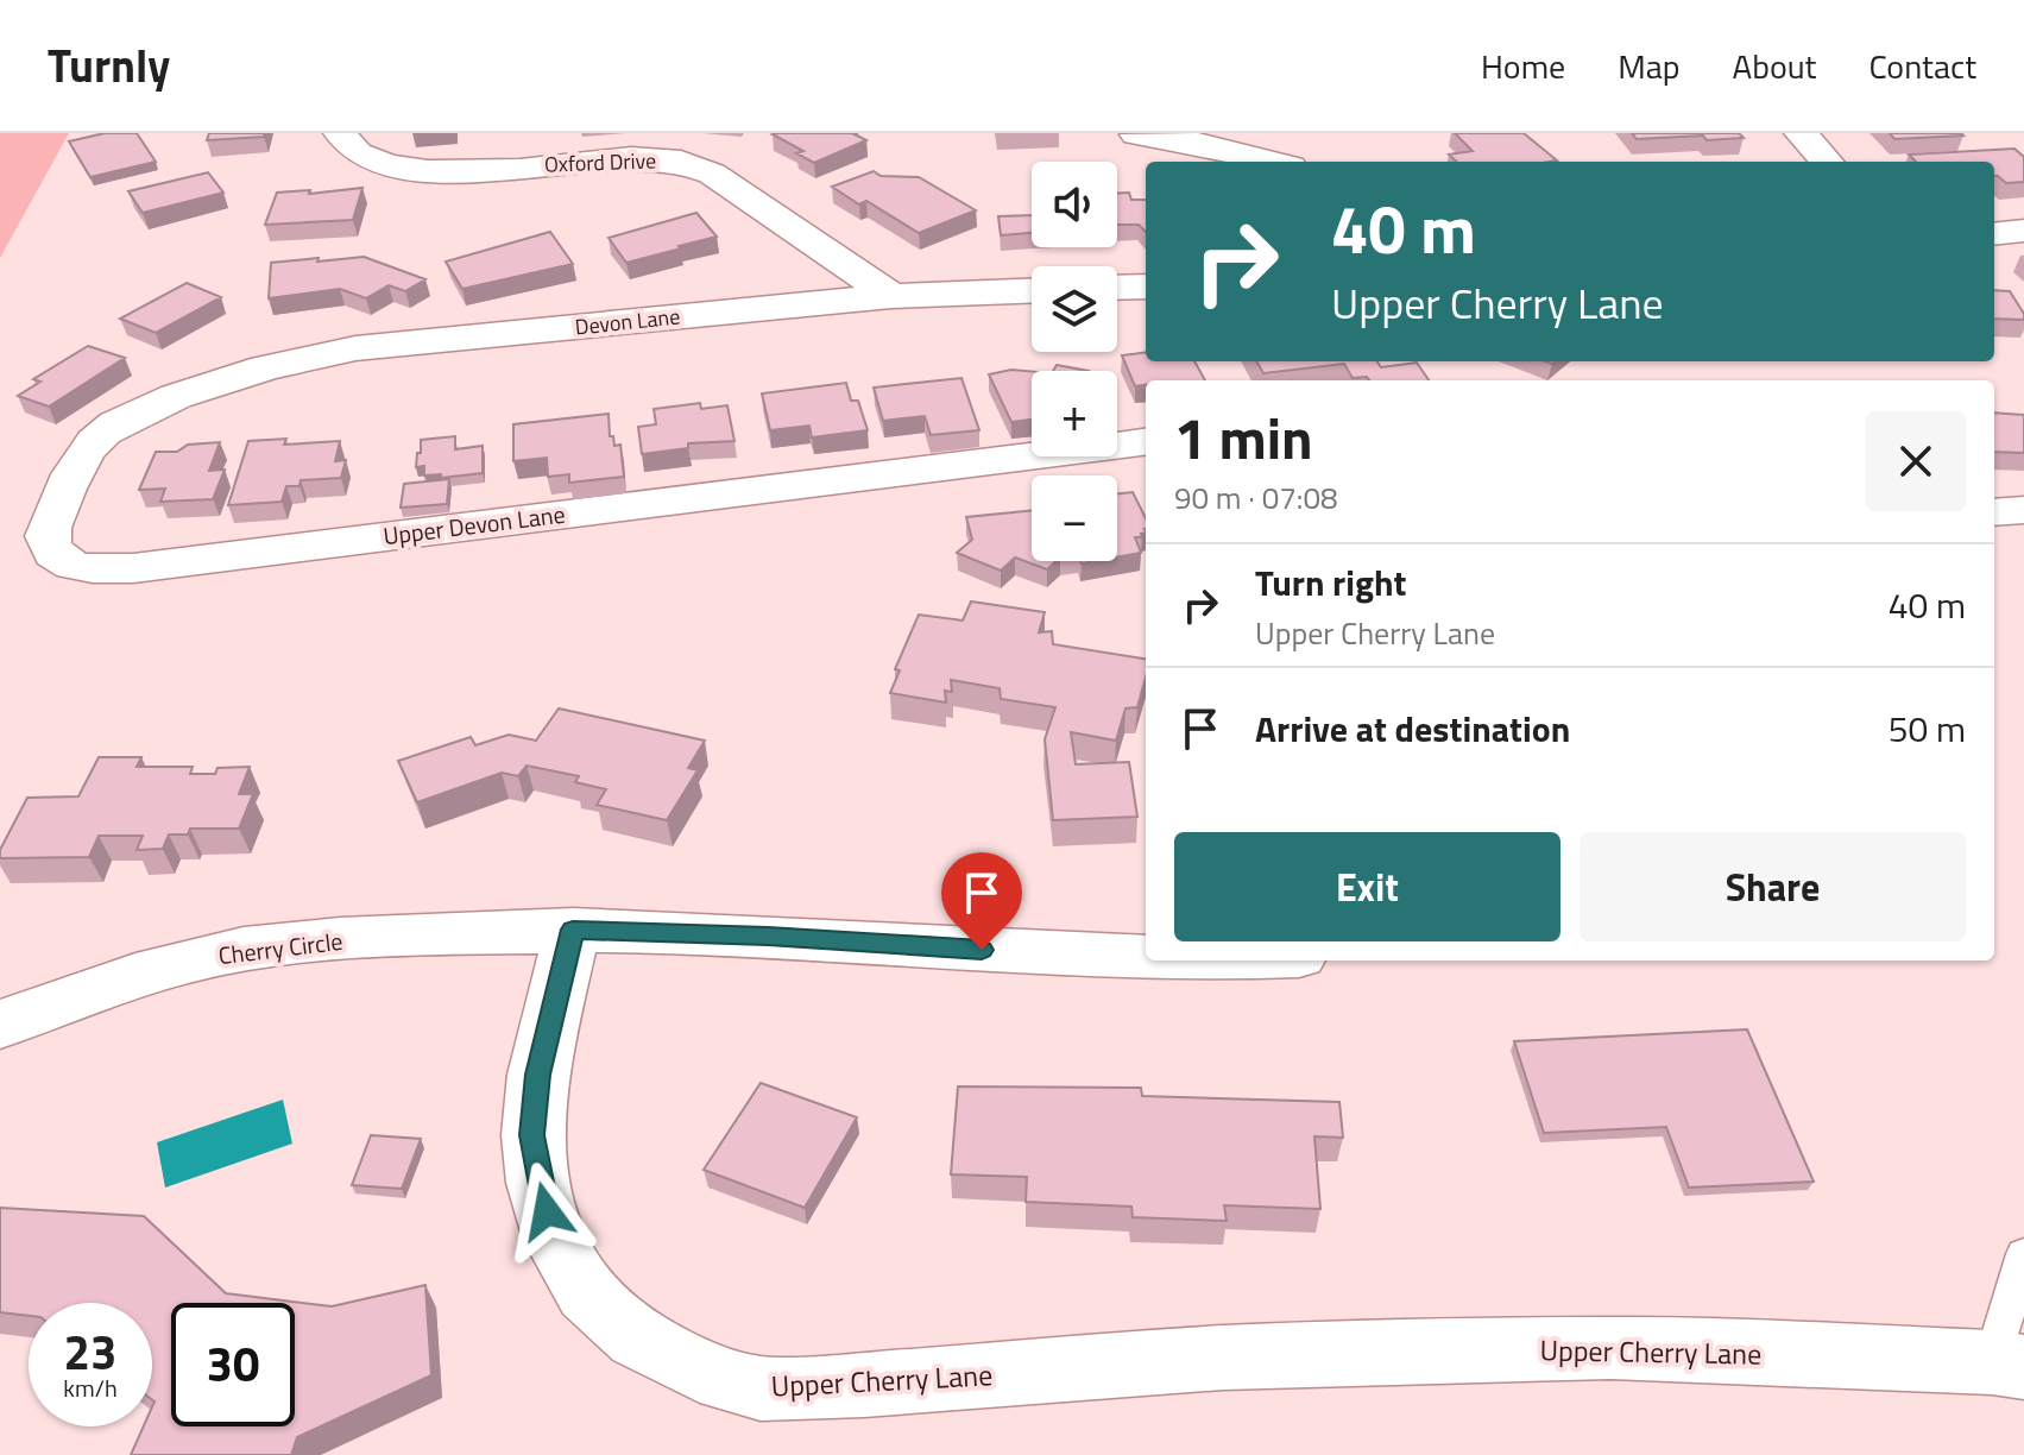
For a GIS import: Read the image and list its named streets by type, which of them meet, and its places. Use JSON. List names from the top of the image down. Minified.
{"streets":{"street":["Oxford Drive","Devon Lane","Upper Devon Lane","Cherry Circle","Upper Cherry Lane"]},"crossings":[["Oxford Drive","Devon Lane"],["Devon Lane","Upper Devon Lane"],["Cherry Circle","Upper Cherry Lane"]],"page":{"header":"Turnly","nav":["Home","Map","About","Contact"],"map_buttons":["+","−"],"turn":["40 m","Upper Cherry Lane"],"heading":["1 min","90 m · 07:08"],"list":[{"name":"Turn right","note":"Upper Cherry Lane","value":"40 m"},{"name":"Arrive at destination","value":"50 m"}],"buttons":["Exit","Share"],"speed":"23 km/h","limit":"30"}}
